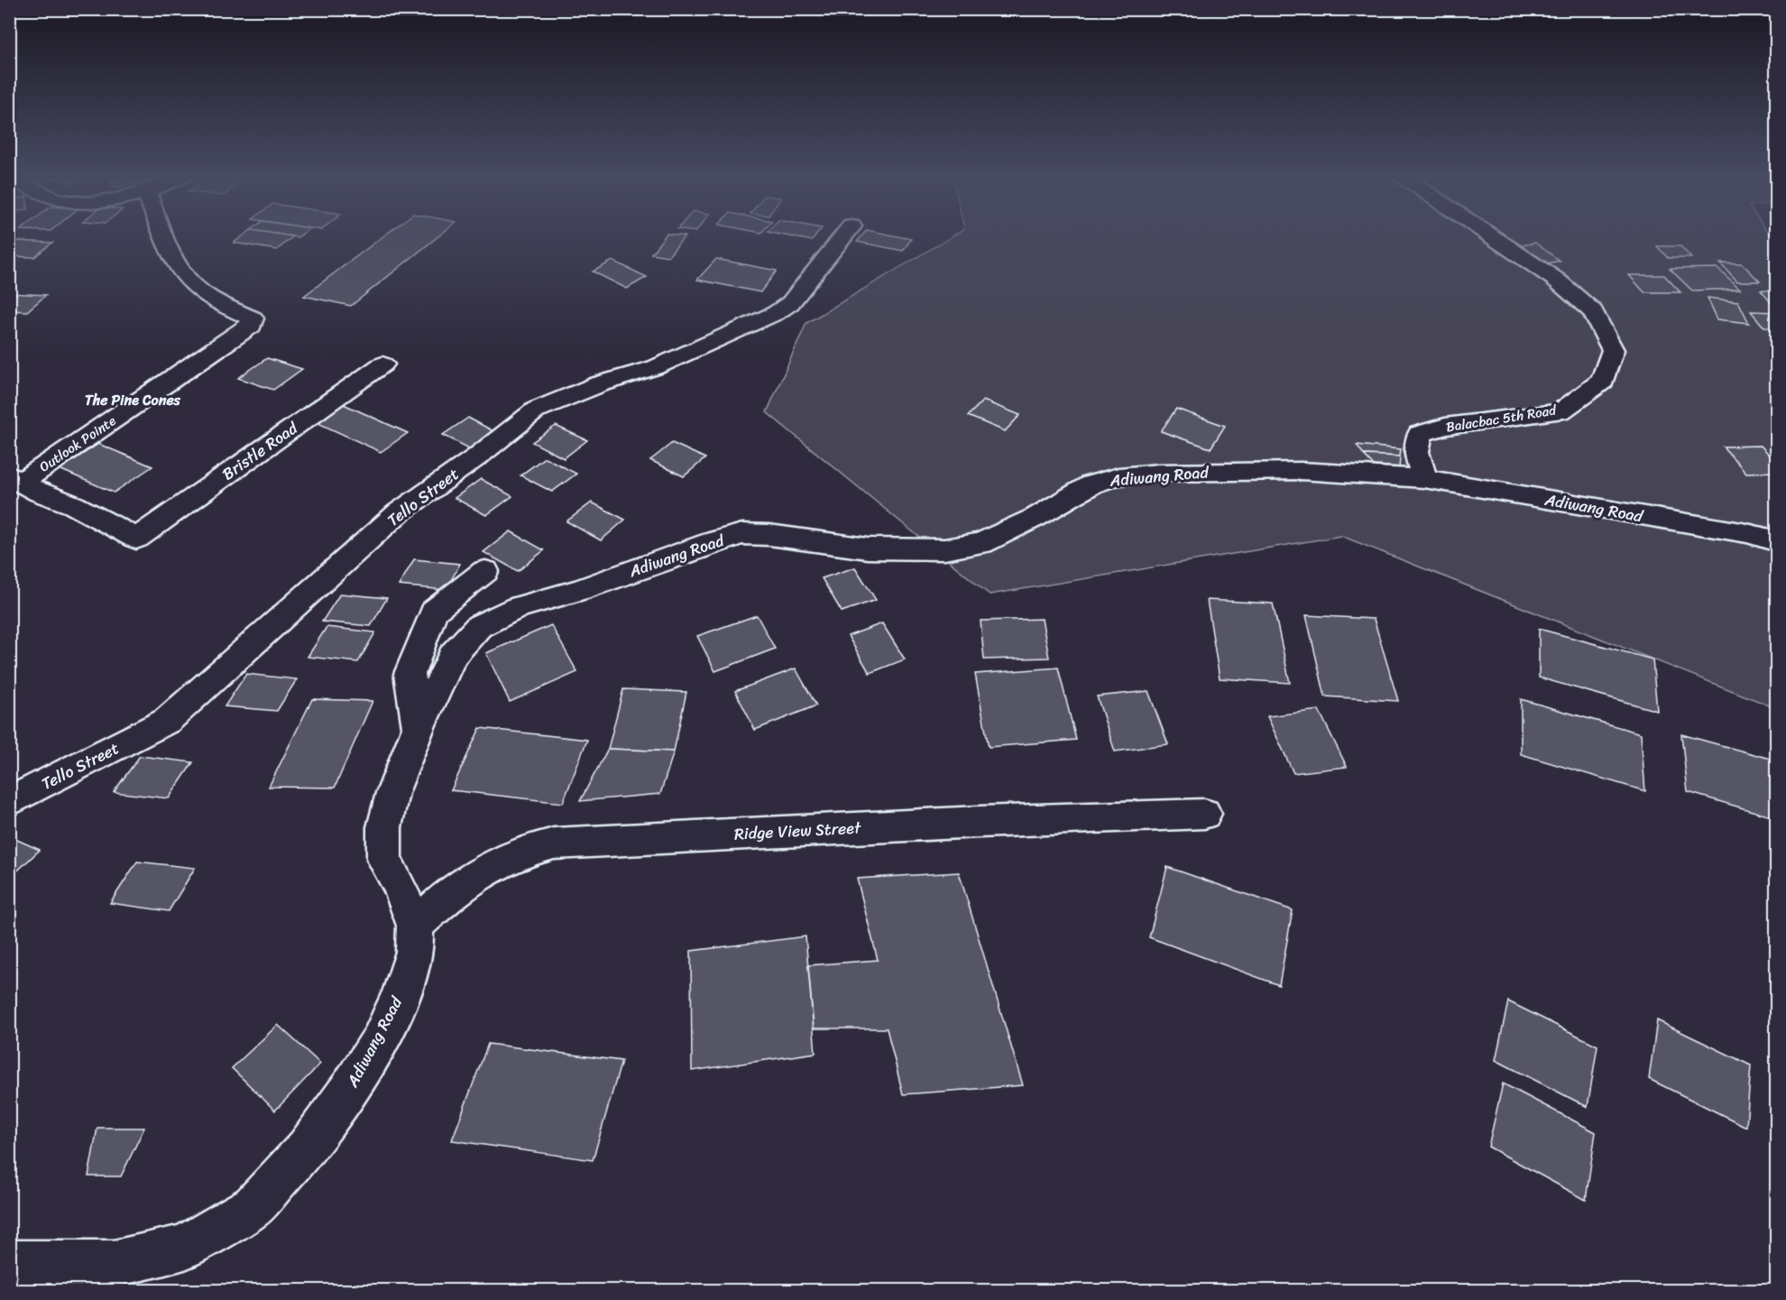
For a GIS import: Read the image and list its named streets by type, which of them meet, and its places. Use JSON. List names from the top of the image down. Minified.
{"streets":{"street":["Balacbac 5th Road","Outlook Pointe","Bristle Road","Adiwang Road","Tello Street","Ridge View Street"]},"crossings":[["Balacbac 5th Road","Adiwang Road"],["Outlook Pointe","Bristle Road"],["Adiwang Road","Ridge View Street"]],"districts":["The Pine Cones"]}
